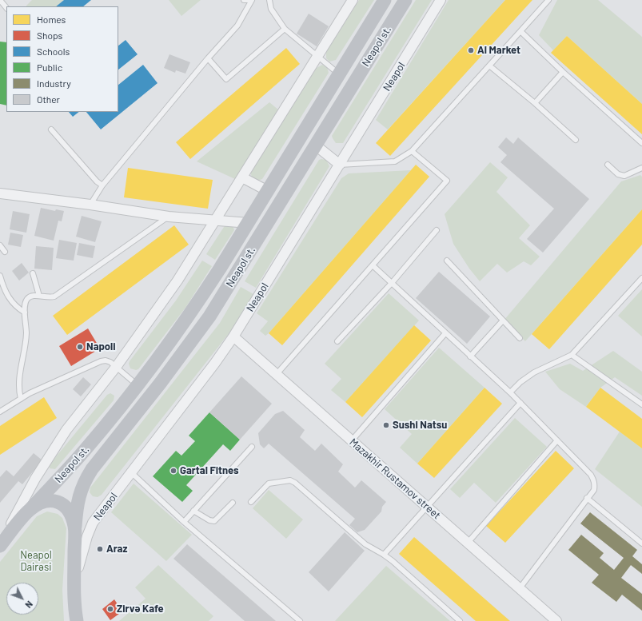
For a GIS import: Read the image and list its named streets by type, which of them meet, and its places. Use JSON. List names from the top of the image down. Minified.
{"streets":{"main road":["Neapol st."],"street":["Neapol","Mazakhir Rustamov street"]},"crossings":[["Neapol st.","Neapol"],["Neapol","Mazakhir Rustamov street"]],"parks":["Neapol Dairəsi"],"places":["Al Market","Napoli","Sushi Natsu","Gartal Fitnes","Araz","Zirvə Kafe"],"legend":["Homes","Shops","Schools","Public","Industry","Other"],"north":"bottom right"}
